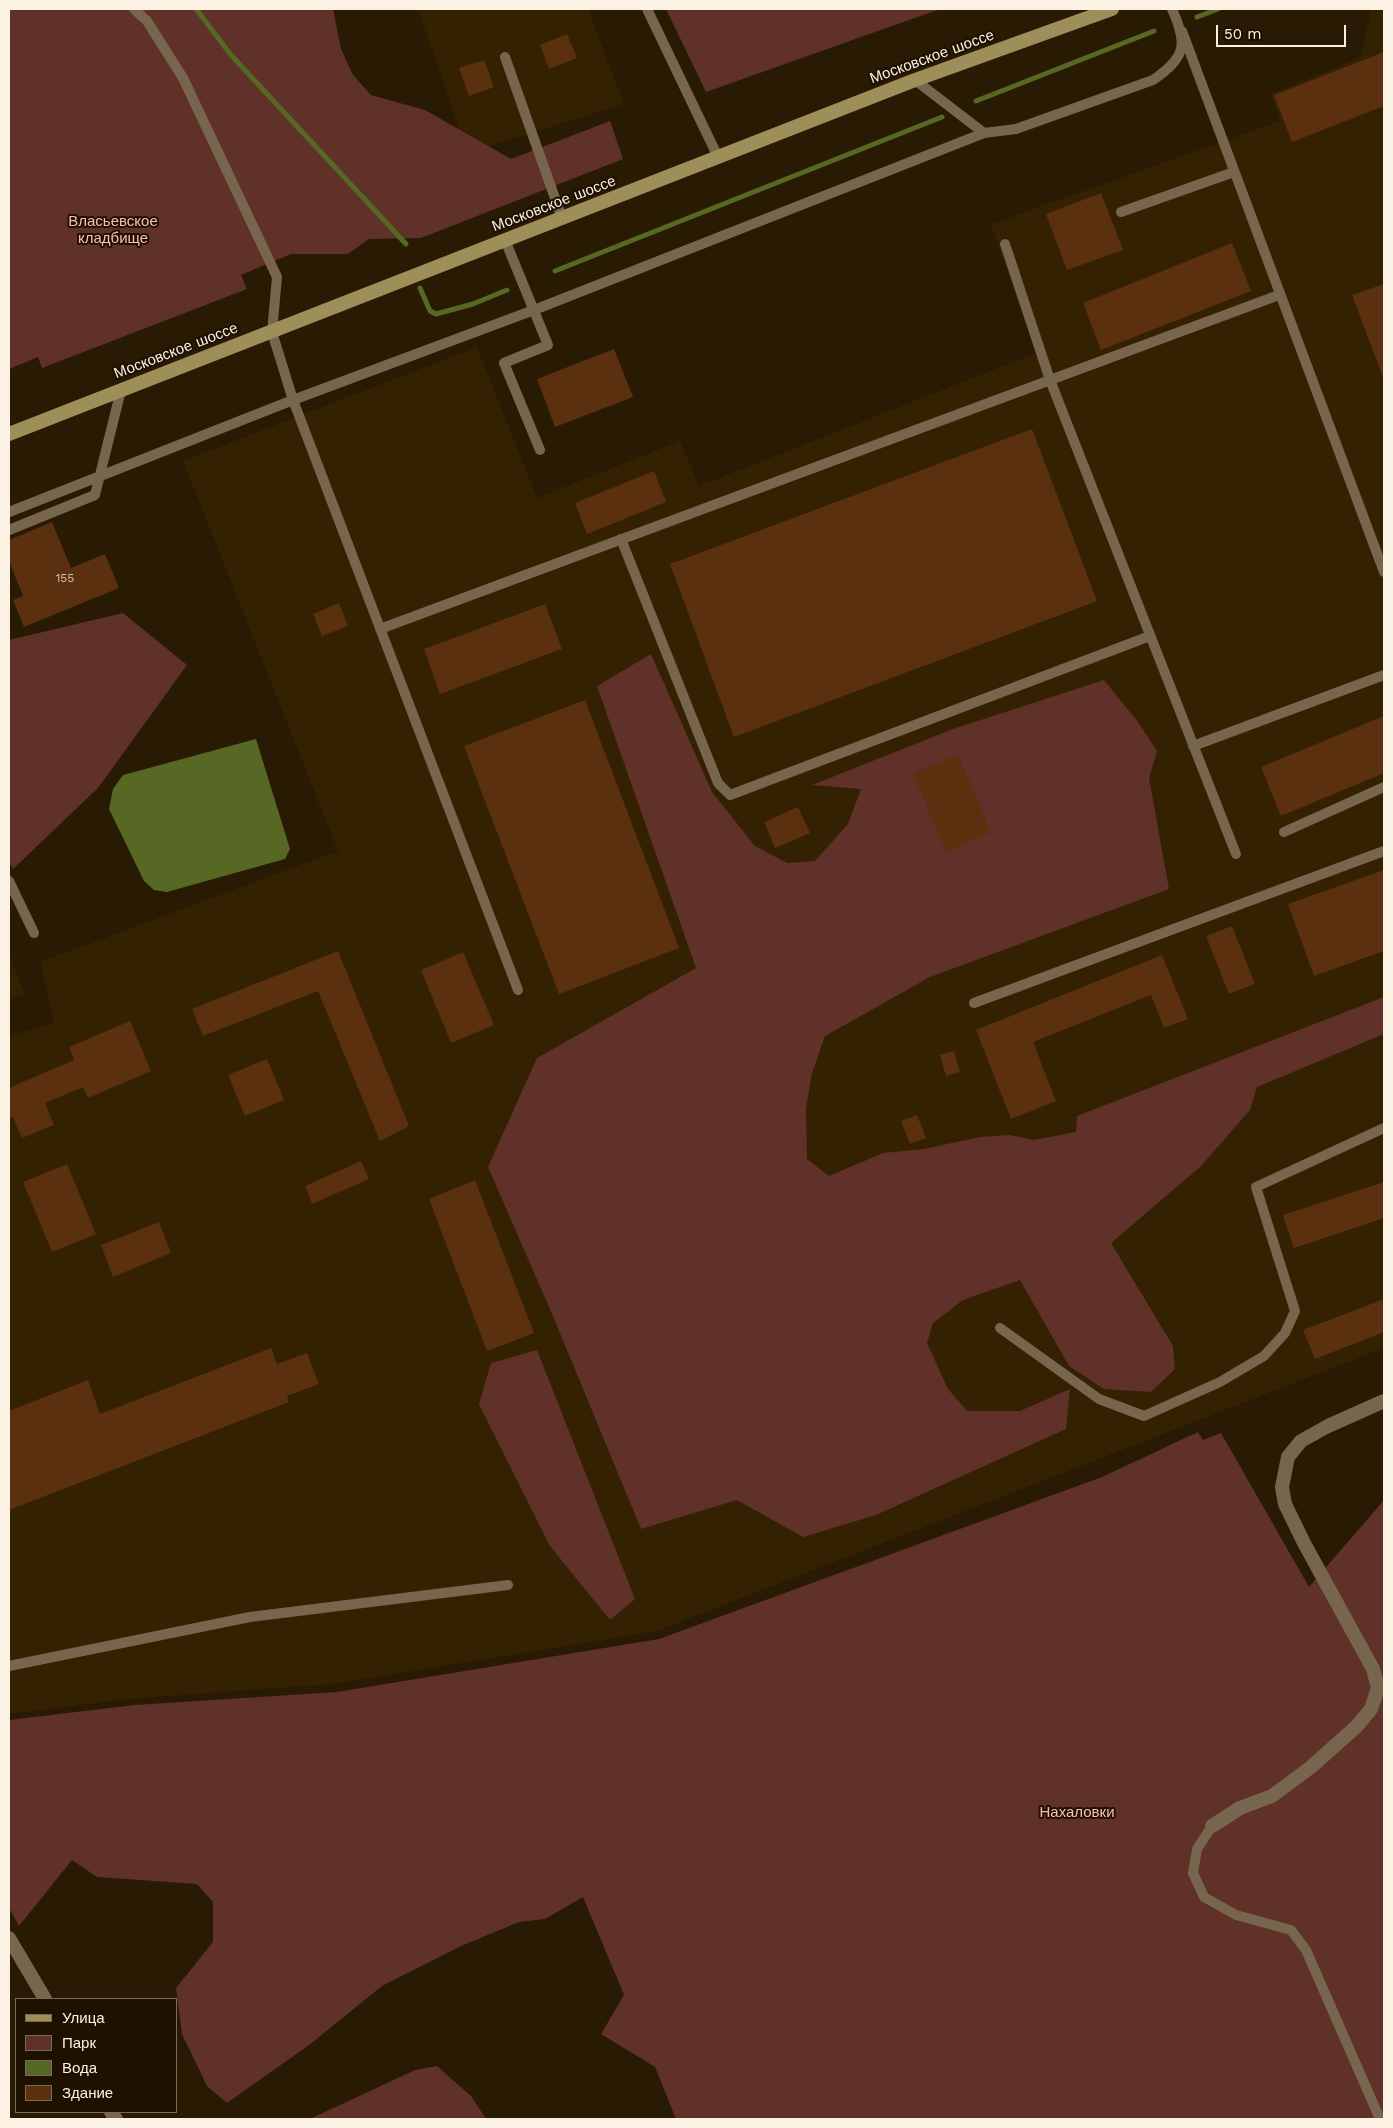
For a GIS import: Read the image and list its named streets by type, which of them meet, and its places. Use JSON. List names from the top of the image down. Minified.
{"streets":{"main road":["Московское шоссе"]},"parks":["Власьевское кладбище","Нахаловки"],"house_numbers":["155"],"legend":["Улица","Парк","Вода","Здание"],"scale_bar":"50 m"}
